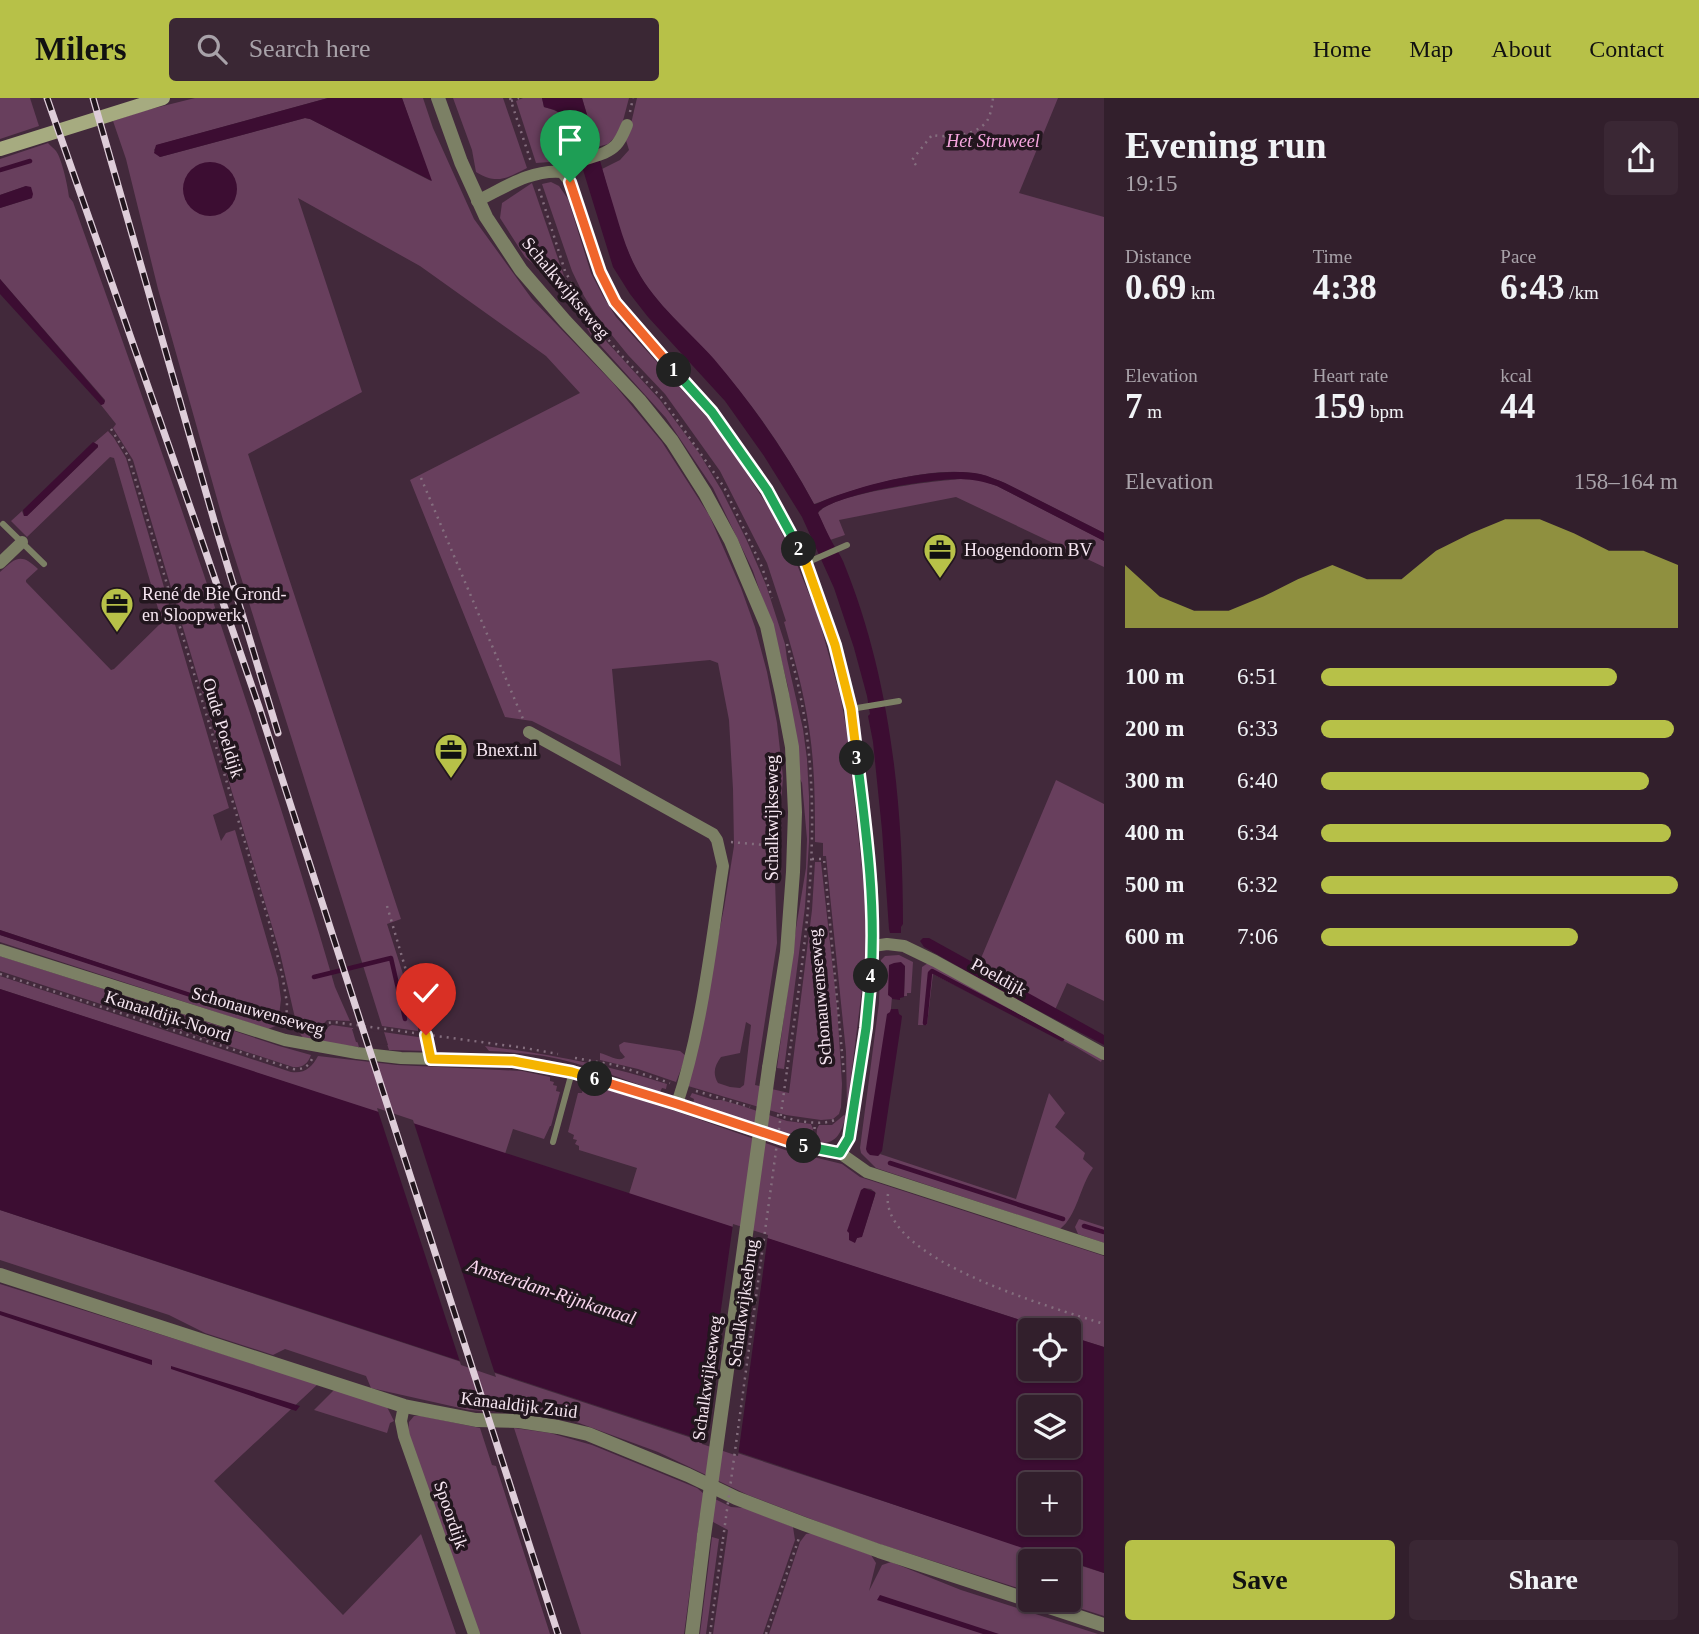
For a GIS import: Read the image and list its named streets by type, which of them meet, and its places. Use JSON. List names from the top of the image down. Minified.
{"streets":{"street":["Schalkwijkseweg","Poeldijk","Schonauwenseweg","Kanaaldijk Zuid","Spoordijk"],"path":["Oude Poeldijk","Kanaaldijk-Noord","Schalkwijksebrug"]},"crossings":[["Oude Poeldijk","Schonauwenseweg"],["Poeldijk","Schonauwenseweg"],["Schonauwenseweg","Kanaaldijk-Noord"],["Schonauwenseweg","Schalkwijksebrug"],["Kanaaldijk Zuid","Spoordijk"]],"water":["Amsterdam-Rijnkanaal"],"parks":["Het Struweel"],"places":{"office":["Hoogendoorn BV","René de Bie Grond- en Sloopwerk","Bnext.nl"]},"page":{"header":"Milers","search":"Search here","nav":["Home","Map","About","Contact"],"heading":["Evening run","19:15"],"stats":[["Distance","0.69 km"],["Time","4:38"],["Pace","6:43 /km"],["Elevation","7 m"],["Heart rate","159 bpm"],["kcal","44"]],"pins":["1","2","3","4","6","5"],"chart":["Elevation","158–164 m"],"list":[{"name":"100 m","note":"6:51"},{"name":"200 m","note":"6:33"},{"name":"300 m","note":"6:40"},{"name":"400 m","note":"6:34"},{"name":"500 m","note":"6:32"},{"name":"600 m","note":"7:06"}],"map_buttons":["+","−"],"buttons":["Save","Share"]}}
